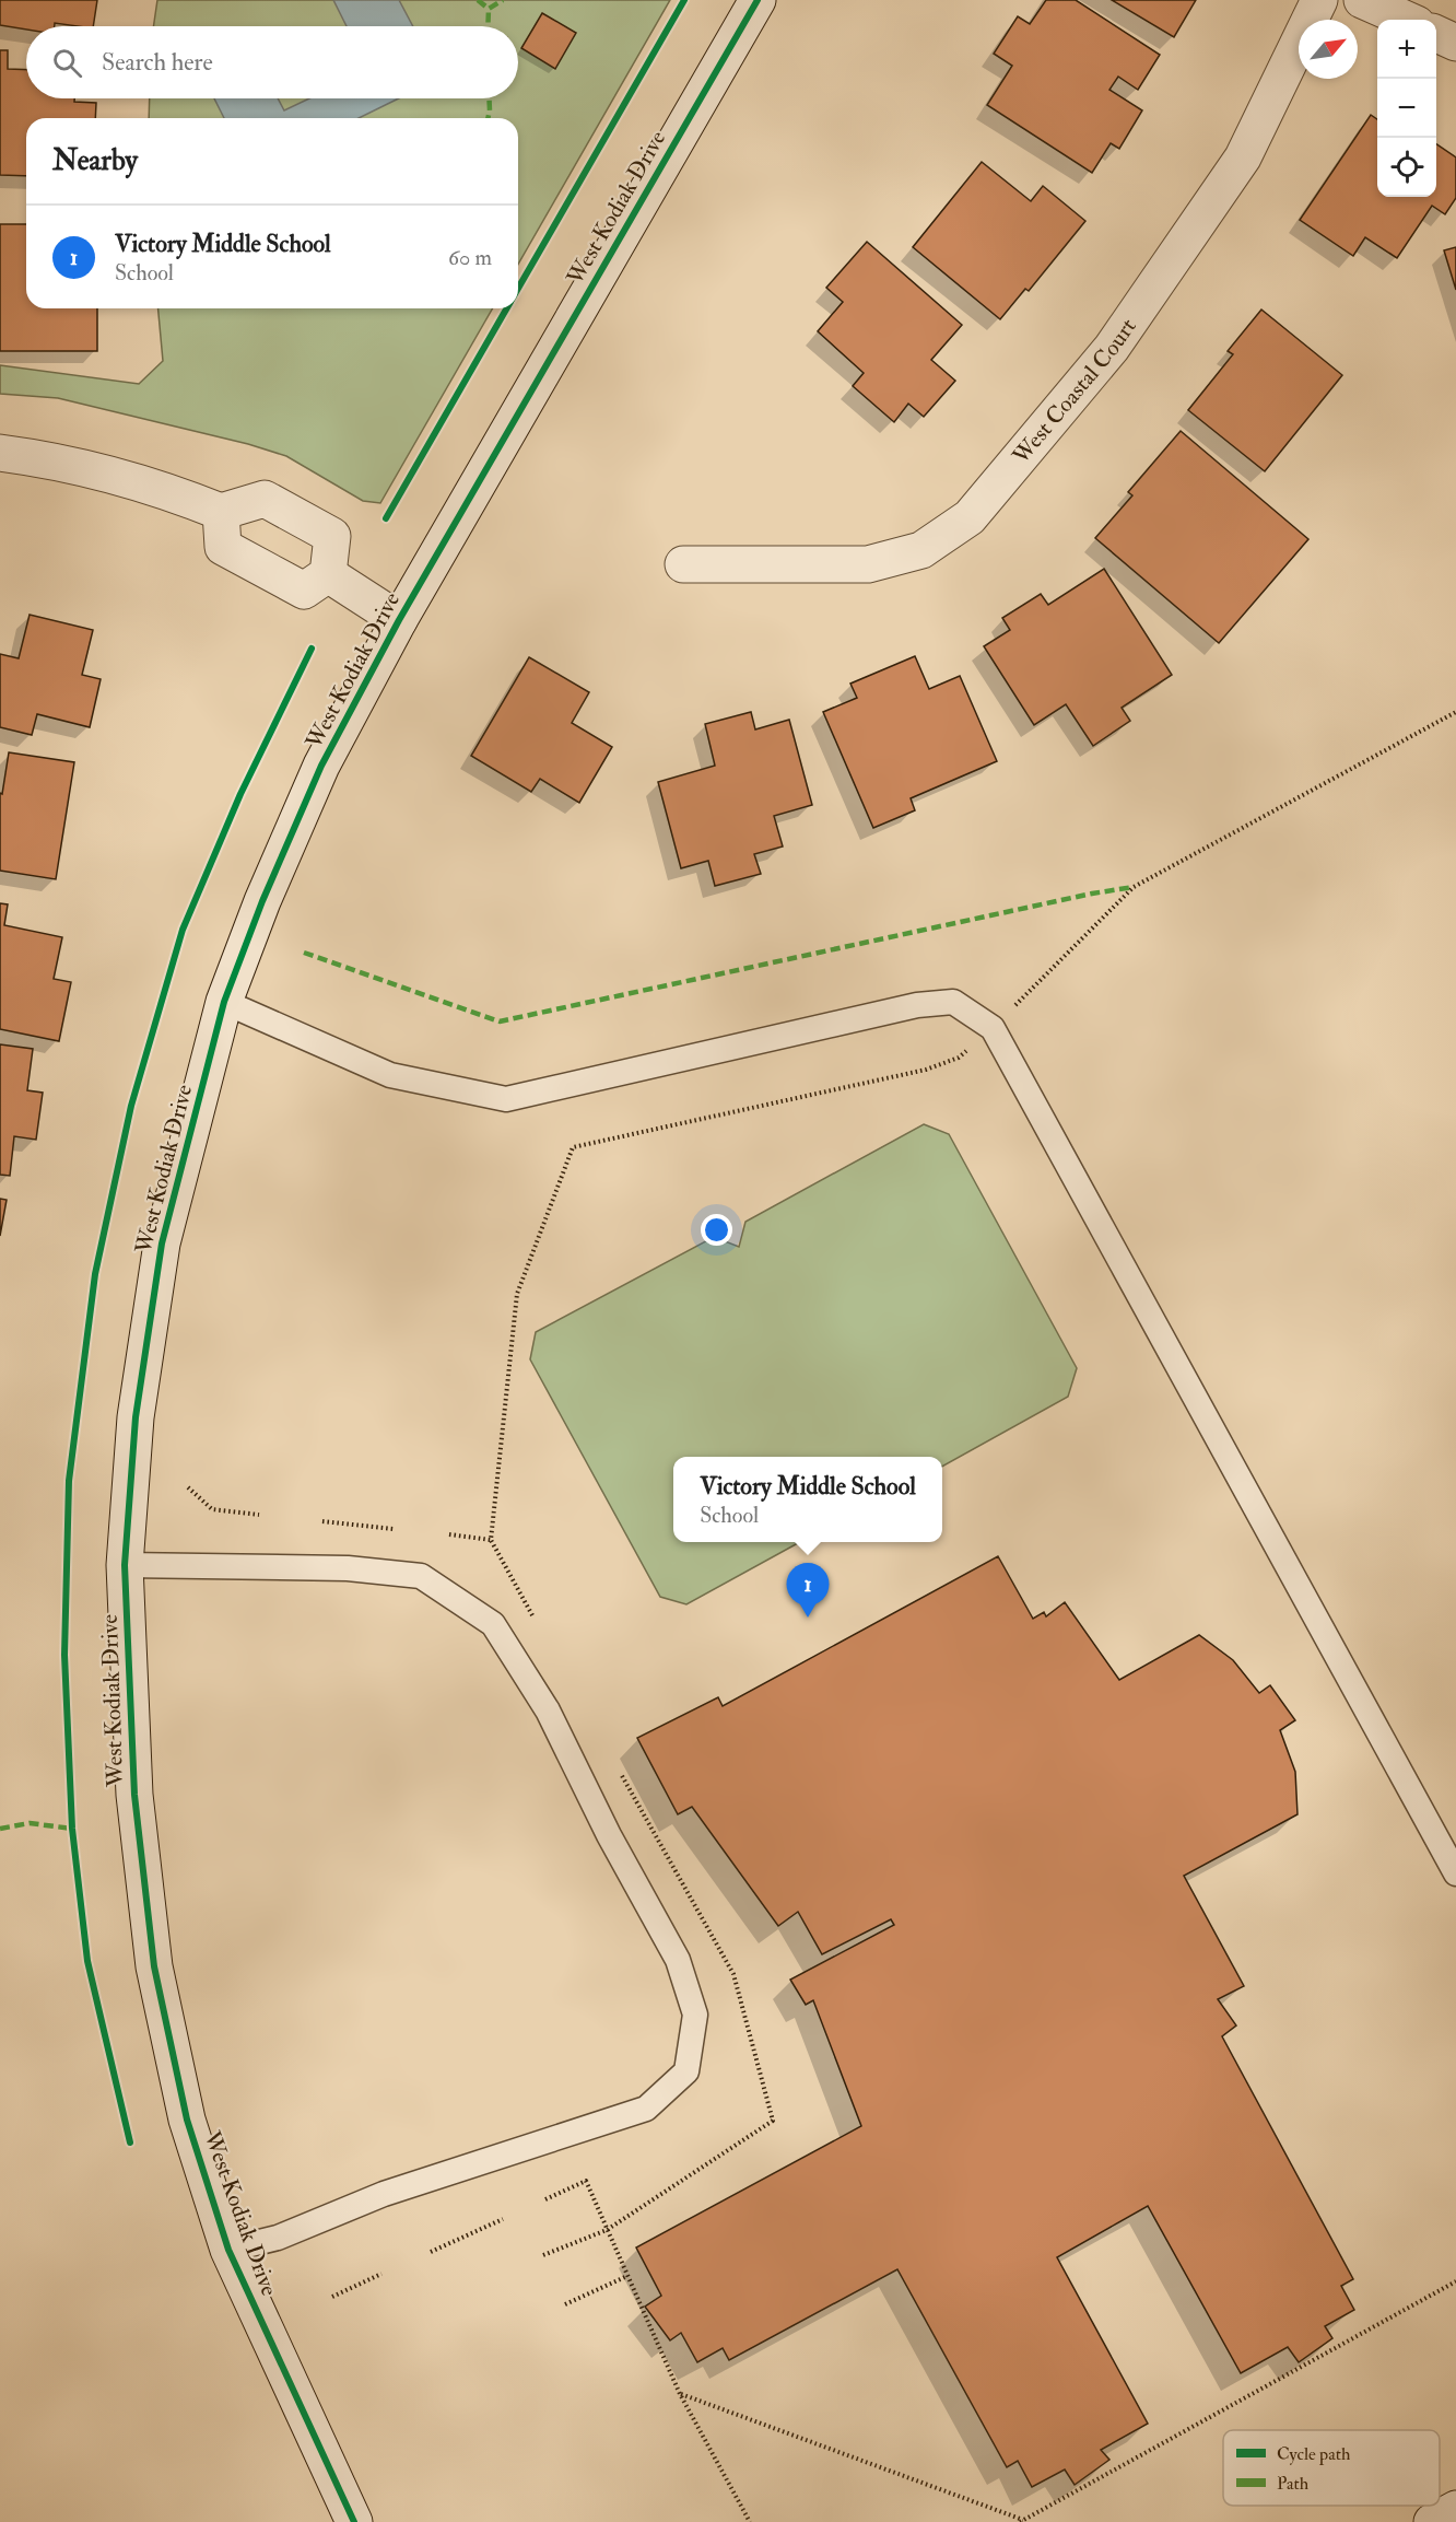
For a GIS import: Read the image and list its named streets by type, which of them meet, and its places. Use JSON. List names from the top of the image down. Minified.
{"streets":{"street":["West Kodiak Drive","West Coastal Court"]},"legend":["Cycle path","Path"],"north":"top right","page":{"map_buttons":["+","−"],"search":"Search here","heading":"Nearby","list":[{"mark":"1","name":"Victory Middle School","note":"School","value":"60 m"}],"popup":["Victory Middle School","School"],"pins":"1"}}
